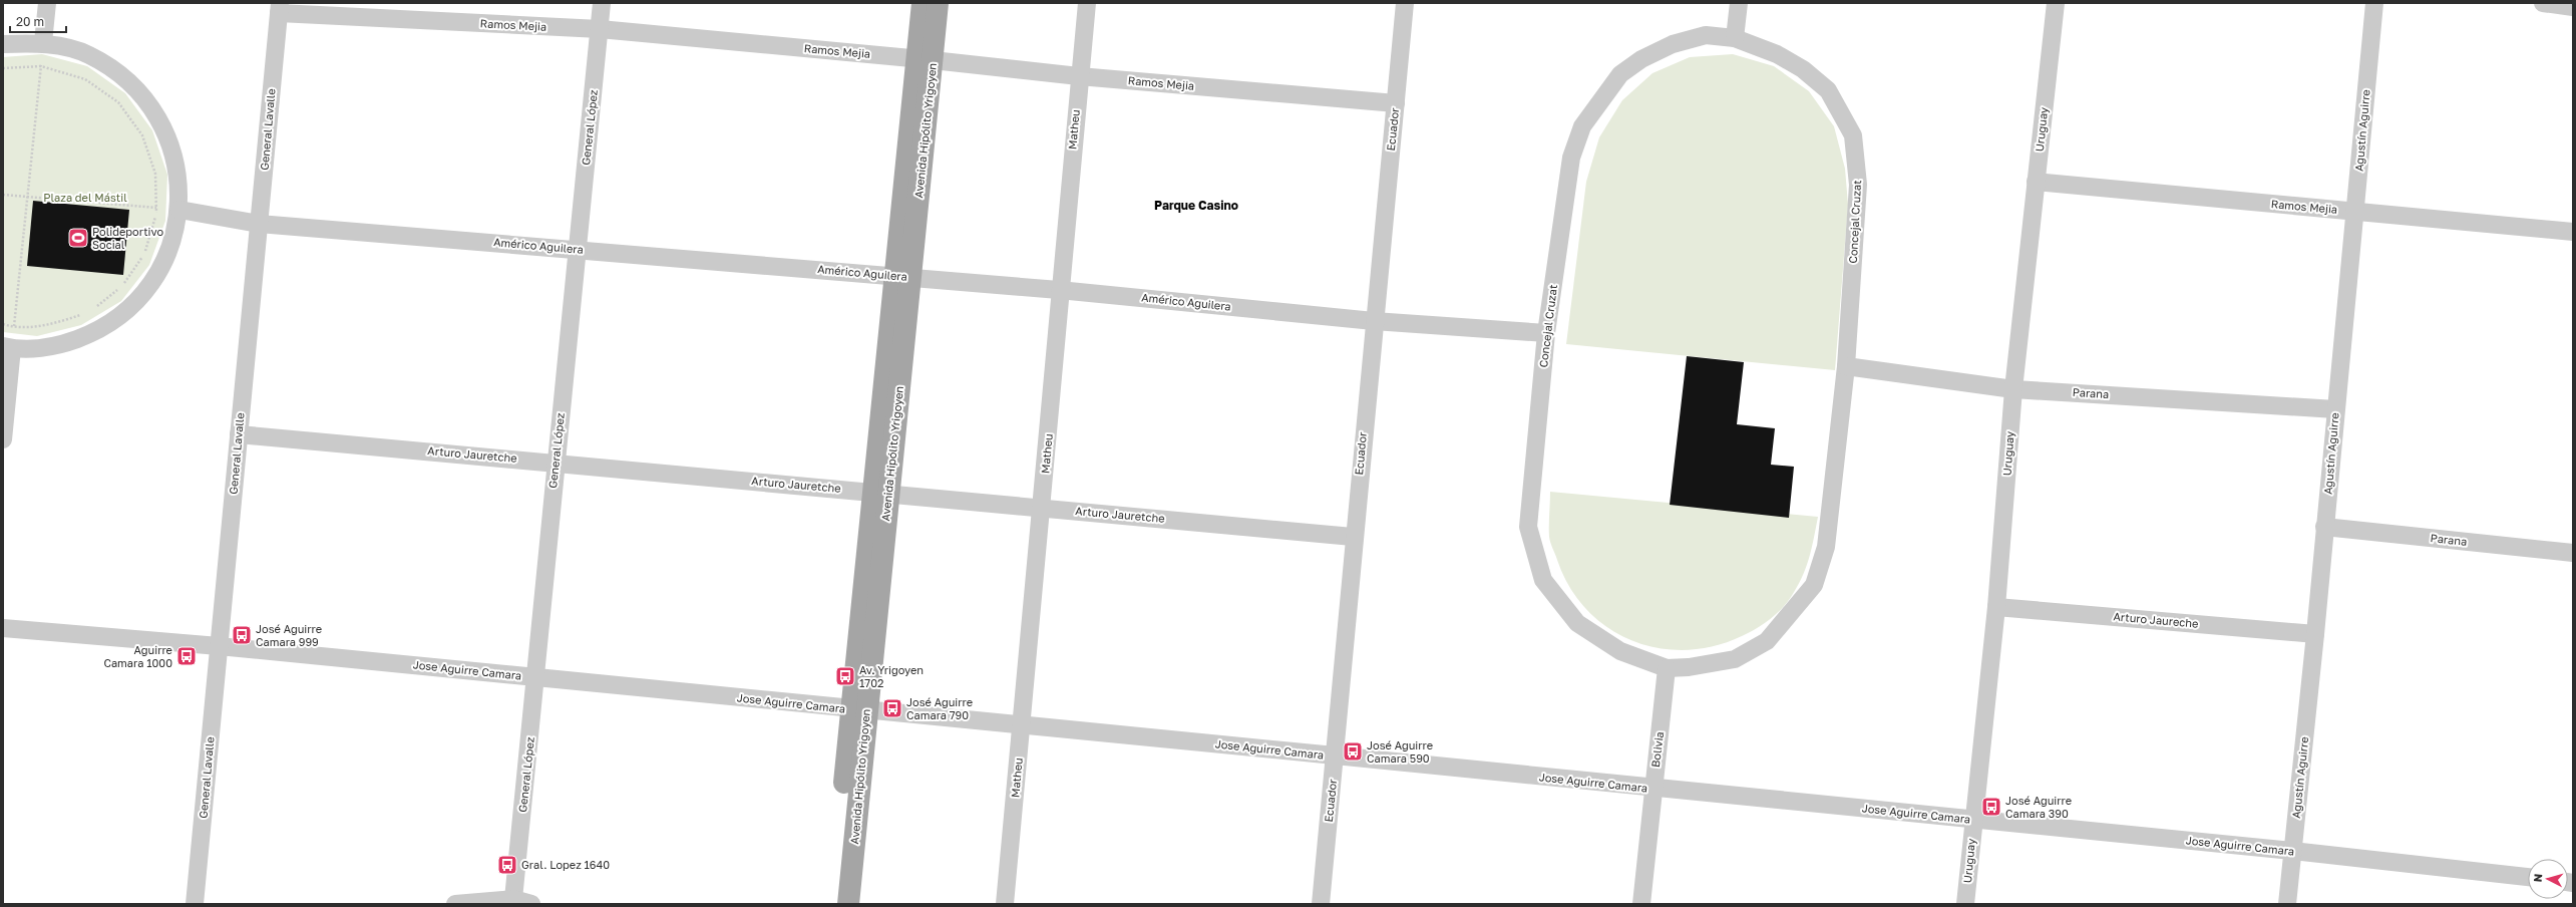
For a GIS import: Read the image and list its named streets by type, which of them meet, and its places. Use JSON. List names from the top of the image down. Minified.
{"streets":{"main road":["Avenida Hipólito Yrigoyen"],"street":["Ramos Mejia","General López","General Lavalle","Matheu","Ecuador","Uruguay","Agustín Aguirre","Concejal Cruzat","Américo Aguilera","Parana","Arturo Jauretche","Arturo Jaureche","Jose Aguirre Camara","Bolivia"]},"crossings":[["Ramos Mejia","General López"],["Ramos Mejia","General Lavalle"],["Ramos Mejia","Matheu"],["Ramos Mejia","Ecuador"],["Ramos Mejia","Uruguay"],["Ramos Mejia","Avenida Hipólito Yrigoyen"],["Ramos Mejia","Agustín Aguirre"],["General López","Américo Aguilera"],["General López","Arturo Jauretche"],["General López","Jose Aguirre Camara"],["General Lavalle","Américo Aguilera"],["General Lavalle","Arturo Jauretche"],["General Lavalle","Jose Aguirre Camara"],["Matheu","Américo Aguilera"],["Matheu","Arturo Jauretche"],["Matheu","Jose Aguirre Camara"],["Ecuador","Américo Aguilera"],["Ecuador","Arturo Jauretche"],["Ecuador","Jose Aguirre Camara"],["Uruguay","Parana"],["Uruguay","Arturo Jaureche"],["Uruguay","Jose Aguirre Camara"],["Avenida Hipólito Yrigoyen","Américo Aguilera"],["Avenida Hipólito Yrigoyen","Arturo Jauretche"],["Avenida Hipólito Yrigoyen","Jose Aguirre Camara"],["Agustín Aguirre","Parana"],["Agustín Aguirre","Arturo Jaureche"],["Agustín Aguirre","Jose Aguirre Camara"],["Concejal Cruzat","Américo Aguilera"],["Concejal Cruzat","Parana"],["Concejal Cruzat","Bolivia"],["Jose Aguirre Camara","Bolivia"]],"districts":["Parque Casino"],"parks":["Plaza del Mástil"],"places":{"sports":["Polideportivo Social"],"bus stop":["José Aguirre Camara 999","Aguirre Camara 1000","Av. Yrigoyen 1702","José Aguirre Camara 790","José Aguirre Camara 590","José Aguirre Camara 390","Gral. Lopez 1640"]},"scale_bar":"20 m","north":"left"}
